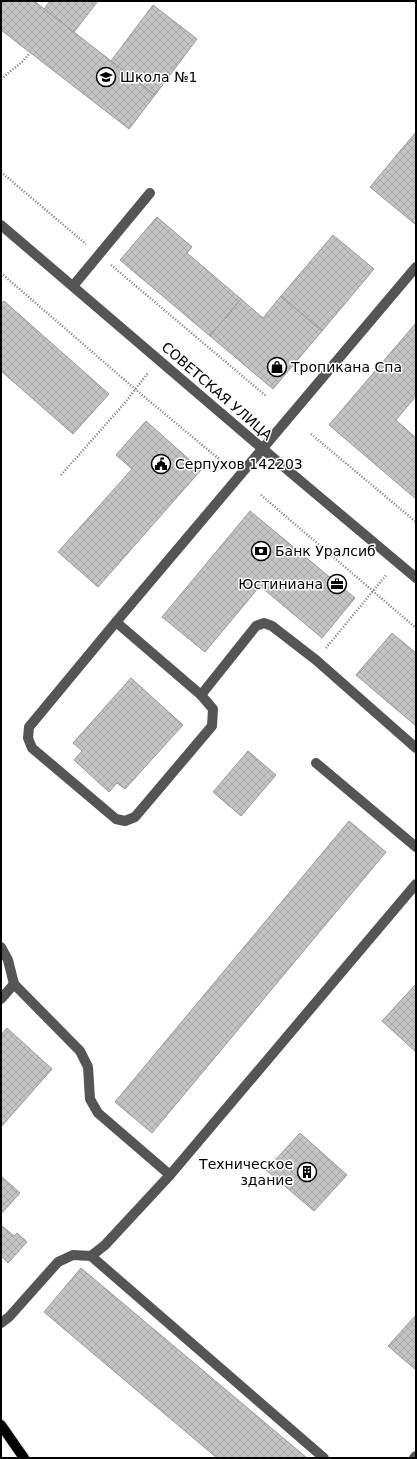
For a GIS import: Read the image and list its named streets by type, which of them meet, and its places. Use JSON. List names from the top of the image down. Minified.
{"streets":{"street":["СОВЕТСКАЯ УЛИЦА"]},"places":{"school or university":["Школа №1"],"shop":["Тропикана Спа"],"public building":["Серпухов 142203"],"bank":["Банк Уралсиб"],"office":["Юстиниана"],"building":["Техническое здание"]}}
